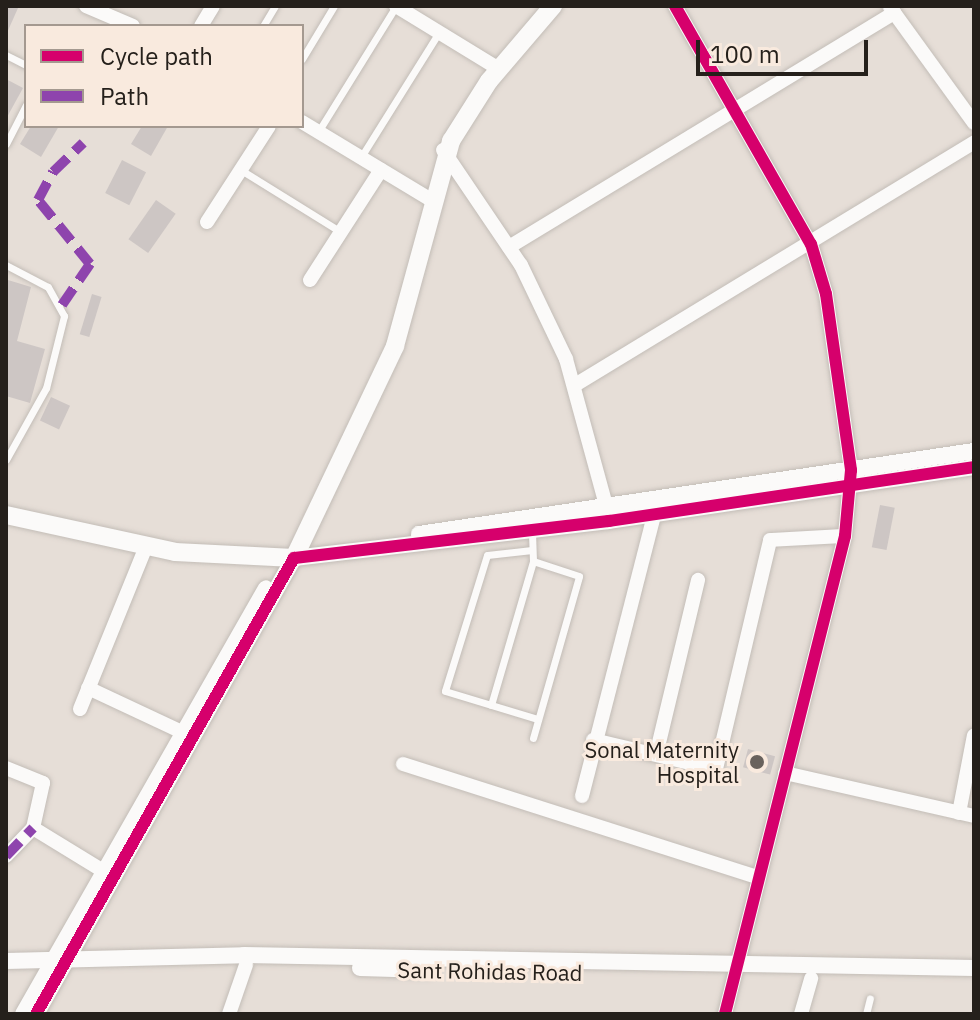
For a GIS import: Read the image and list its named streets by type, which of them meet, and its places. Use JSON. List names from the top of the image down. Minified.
{"streets":{"street":["Sant Rohidas Road"]},"places":["Sonal Maternity Hospital"],"legend":["Cycle path","Path"],"scale_bar":"100 m"}
